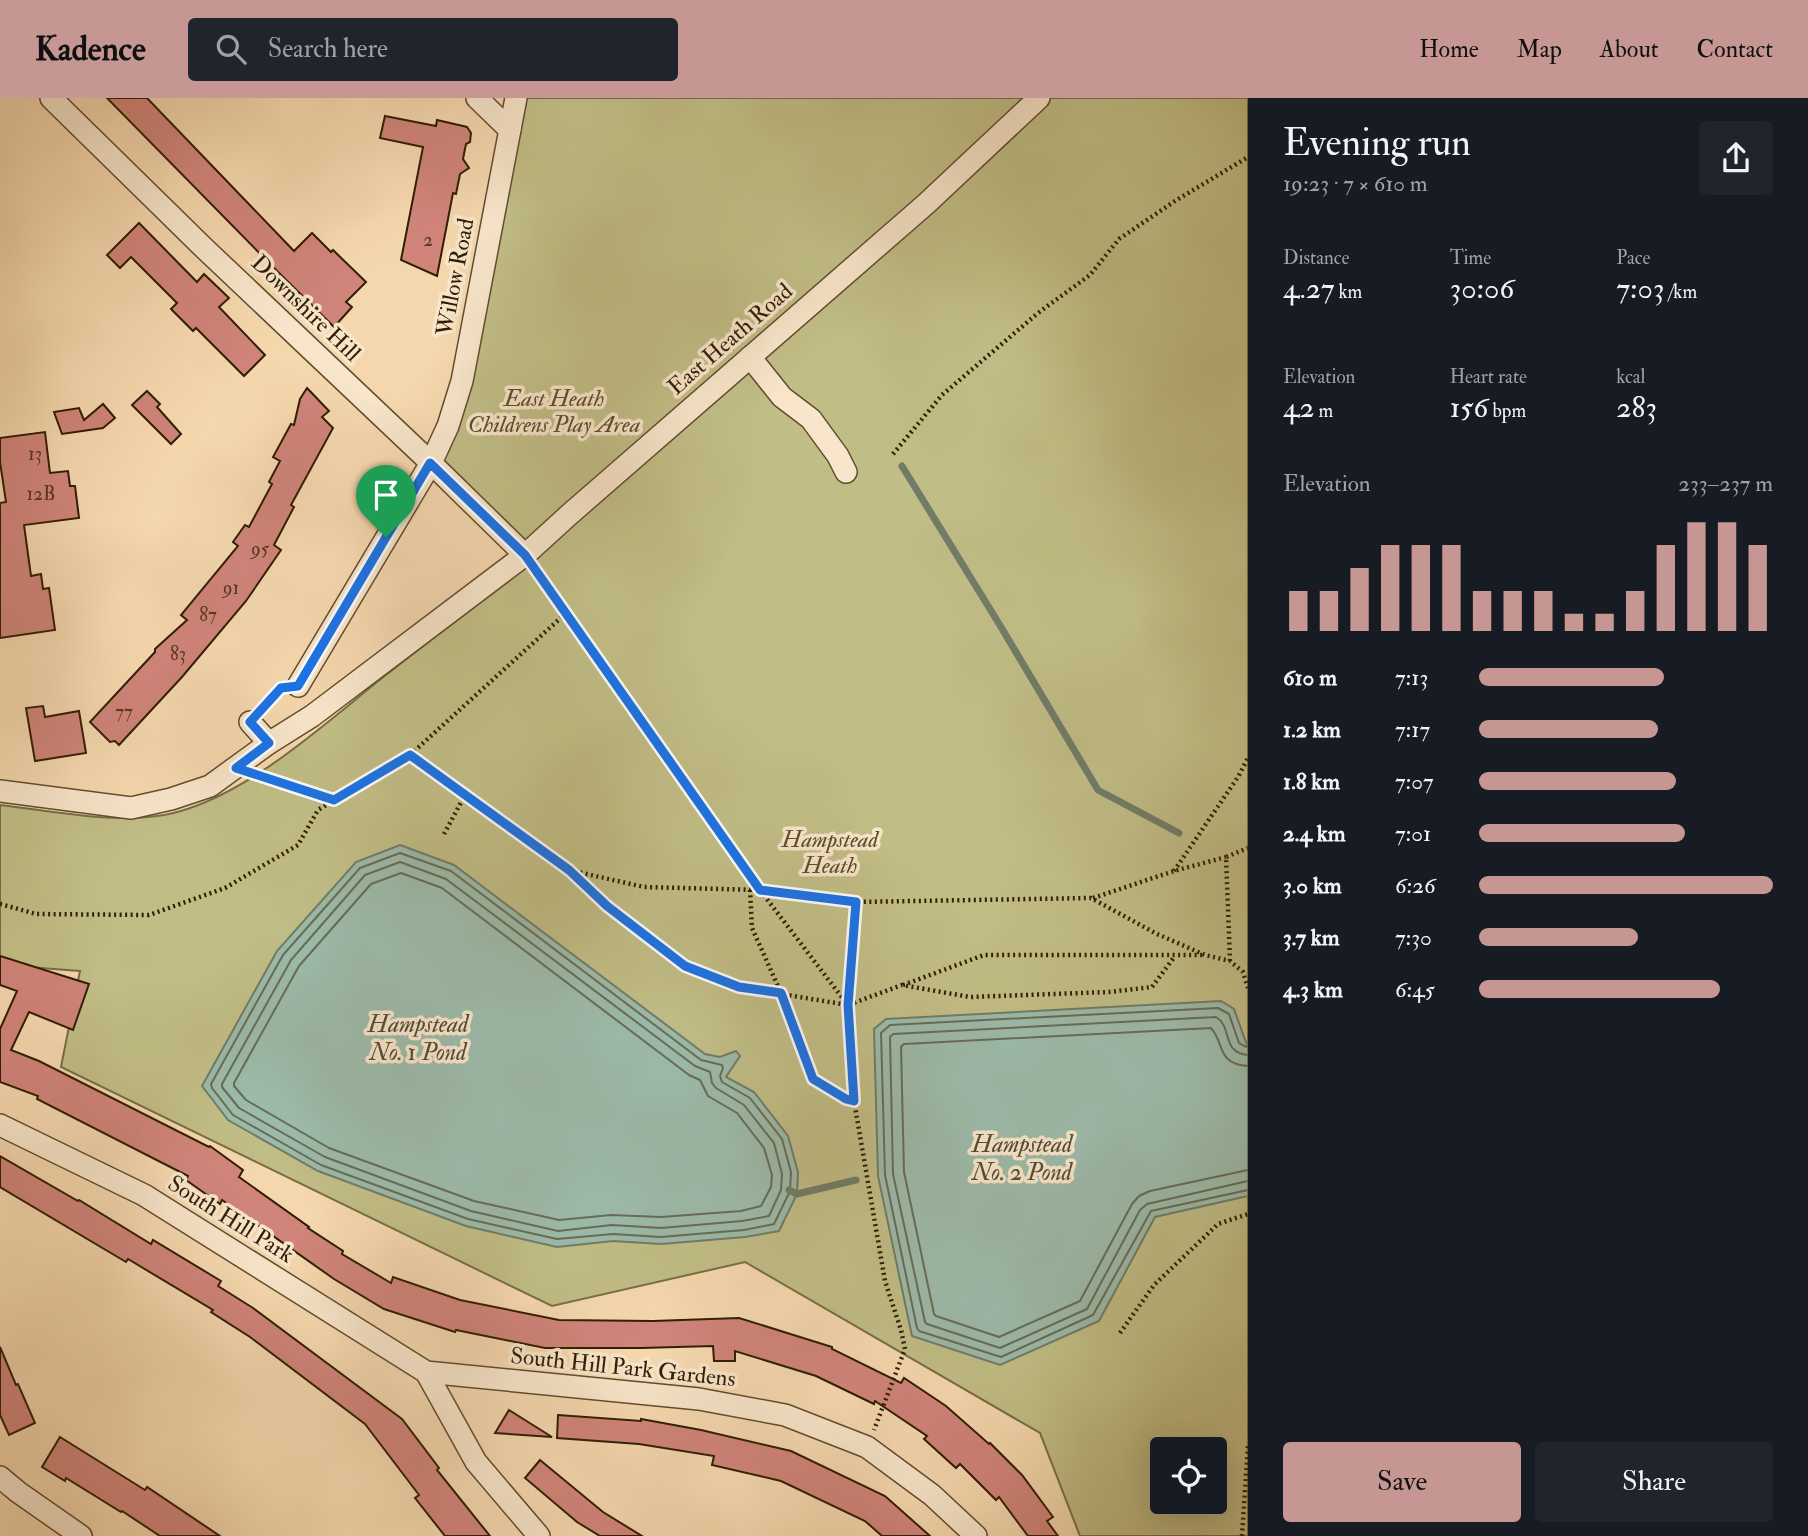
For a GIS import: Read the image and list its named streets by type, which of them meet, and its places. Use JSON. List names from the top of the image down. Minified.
{"streets":{"street":["Willow Road","Downshire Hill","East Heath Road","South Hill Park","South Hill Park Gardens"]},"crossings":[["Willow Road","Downshire Hill"],["Downshire Hill","East Heath Road"],["South Hill Park","South Hill Park Gardens"]],"water":["Hampstead No. 1 Pond","Hampstead No. 2 Pond"],"parks":["East Heath Childrens Play Area","Hampstead Heath"],"house_numbers":["2","13","12B","95","91","87","83","77"],"page":{"header":"Kadence","search":"Search here","nav":["Home","Map","About","Contact"],"heading":["Evening run","19:23 · 7 × 610 m"],"stats":[["Distance","4.27 km"],["Time","30:06"],["Pace","7:03 /km"],["Elevation","42 m"],["Heart rate","156 bpm"],["kcal","283"]],"chart":["Elevation","233–237 m"],"list":[{"name":"610 m","note":"7:13"},{"name":"1.2 km","note":"7:17"},{"name":"1.8 km","note":"7:07"},{"name":"2.4 km","note":"7:01"},{"name":"3.0 km","note":"6:26"},{"name":"3.7 km","note":"7:30"},{"name":"4.3 km","note":"6:45"}],"buttons":["Save","Share"]}}
